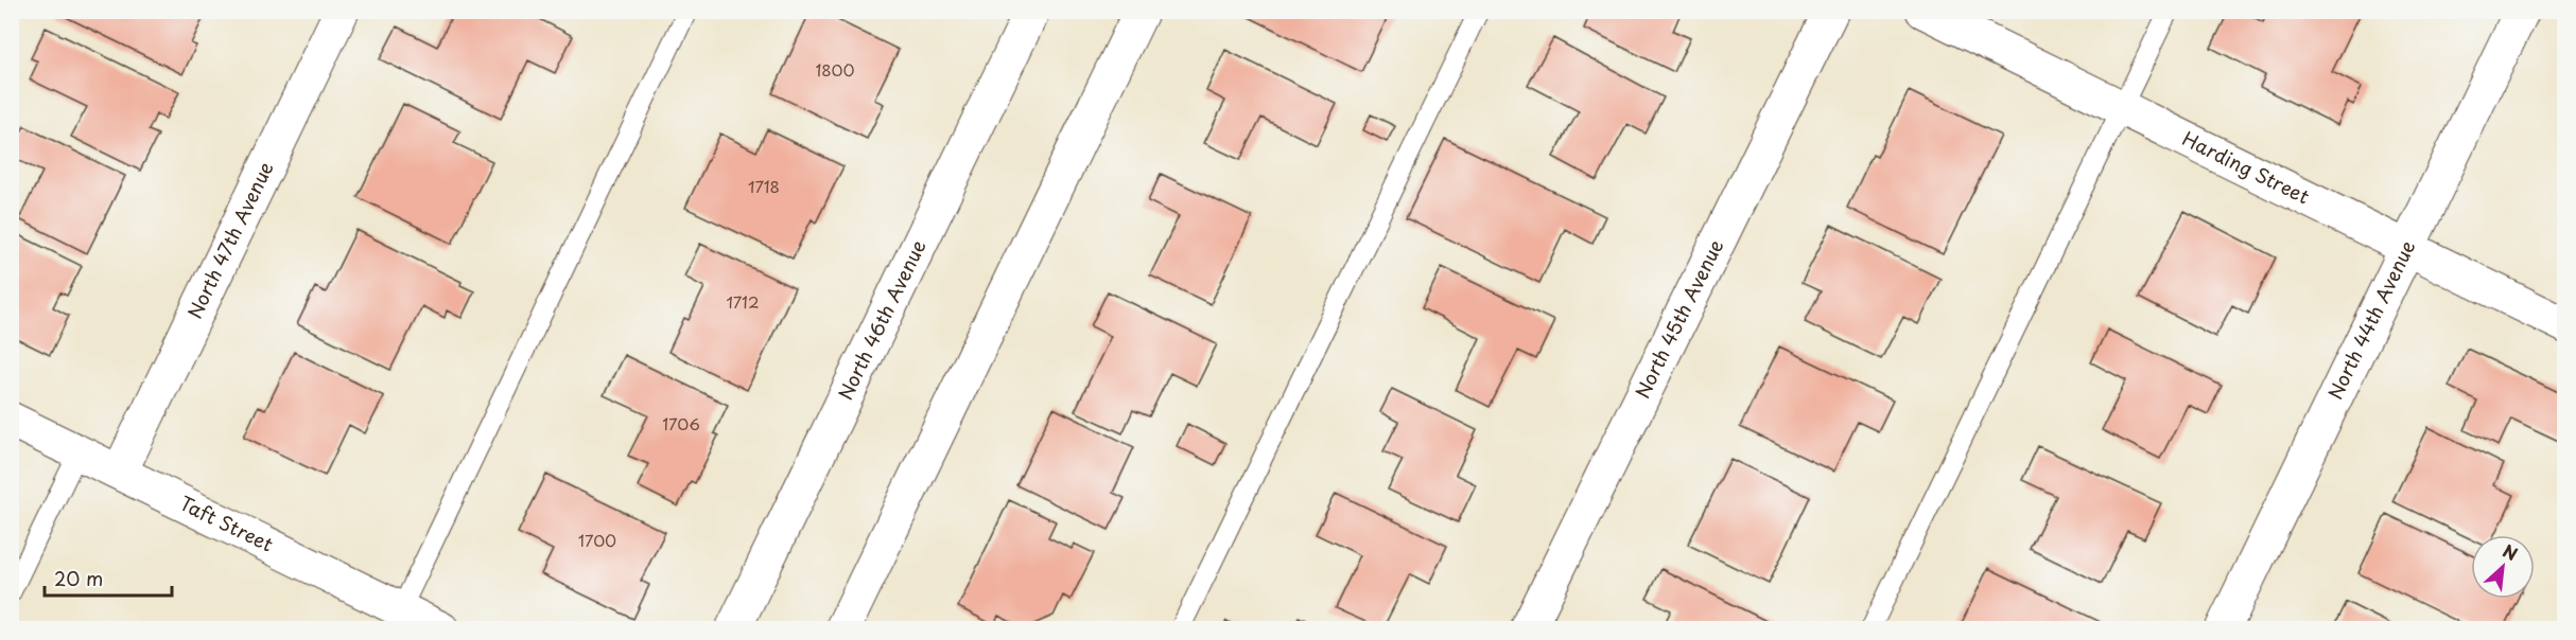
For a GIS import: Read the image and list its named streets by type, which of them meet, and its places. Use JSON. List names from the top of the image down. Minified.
{"streets":{"street":["Harding Street","North 47th Avenue","North 46th Avenue","North 45th Avenue","North 44th Avenue","Taft Street"]},"crossings":[["Harding Street","North 44th Avenue"],["North 47th Avenue","Taft Street"]],"house_numbers":["1800","1718","1712","1706","1700"],"scale_bar":"20 m","north":"top right"}
